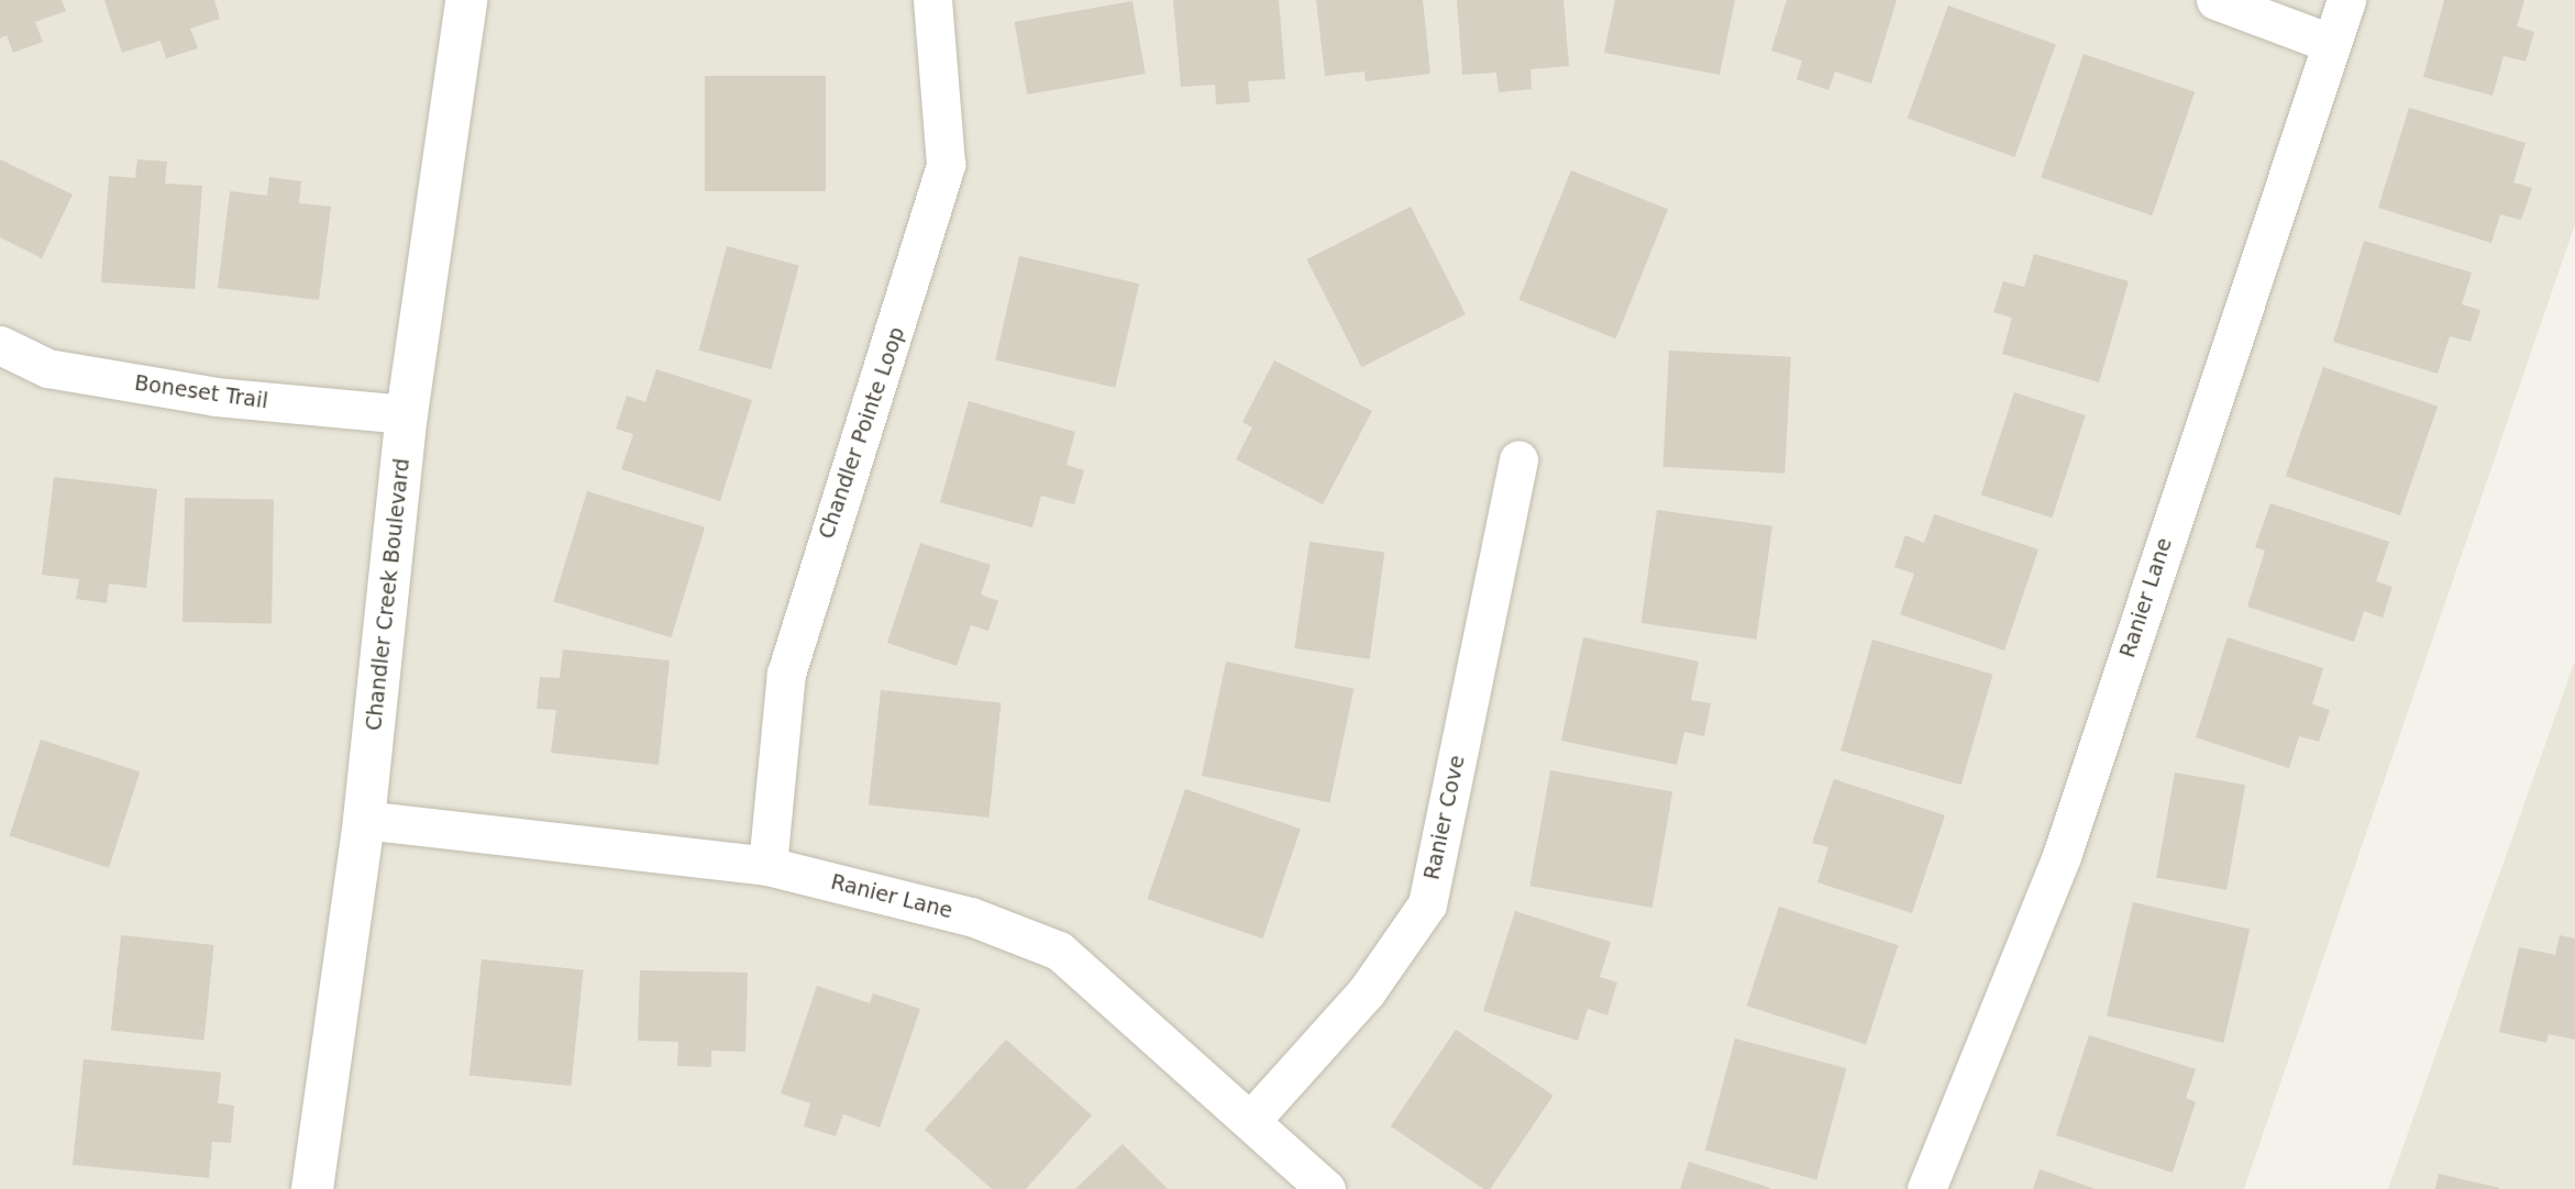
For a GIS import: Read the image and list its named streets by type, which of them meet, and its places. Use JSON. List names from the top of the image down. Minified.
{"streets":{"street":["Boneset Trail","Chandler Pointe Loop","Chandler Creek Boulevard","Ranier Lane","Ranier Cove"]},"crossings":[["Boneset Trail","Chandler Creek Boulevard"],["Chandler Pointe Loop","Ranier Lane"],["Chandler Creek Boulevard","Ranier Lane"],["Ranier Lane","Ranier Cove"]]}
